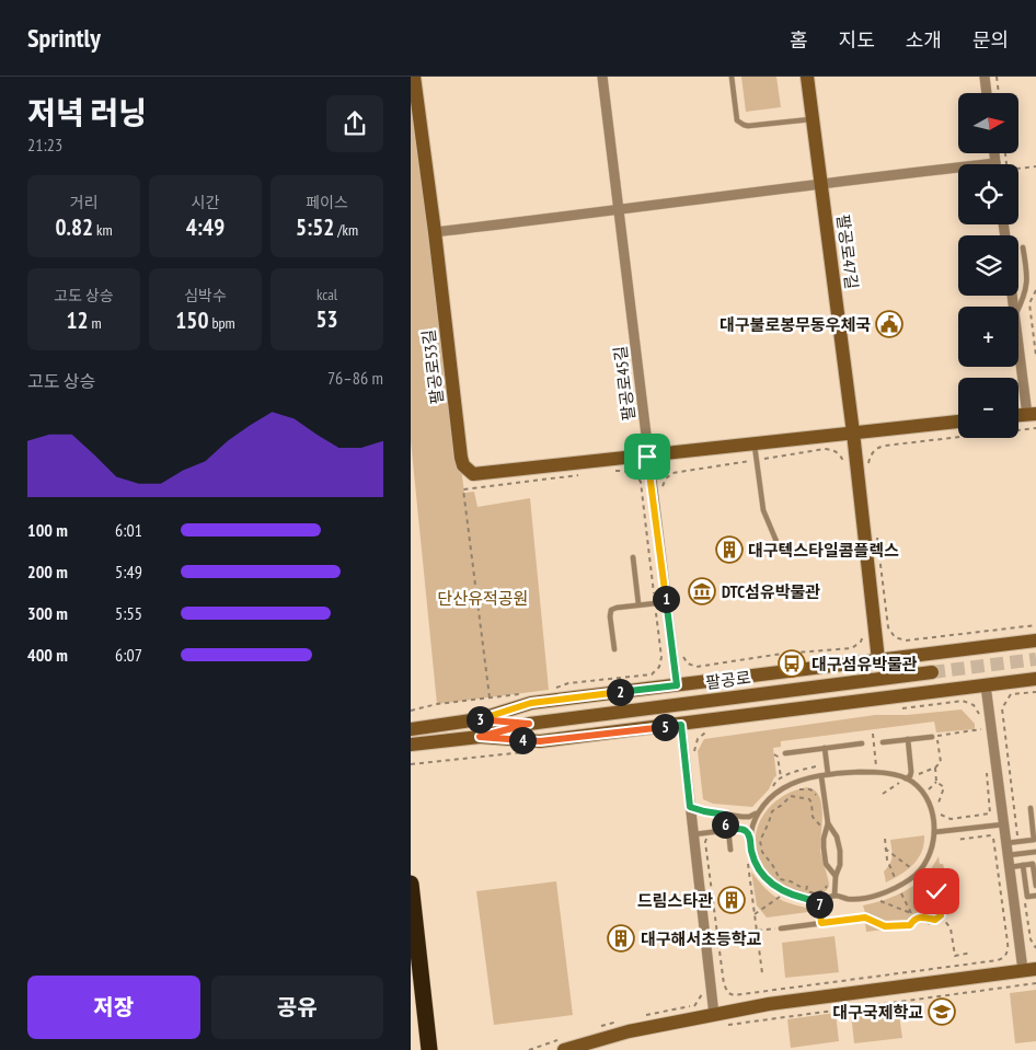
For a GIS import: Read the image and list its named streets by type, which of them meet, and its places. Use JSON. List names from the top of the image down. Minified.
{"streets":{"street":["팔공로47길","팔공로53길","팔공로45길","팔공로"]},"crossings":[["팔공로47길","팔공로53길"],["팔공로53길","팔공로45길"]],"parks":["단산유적공원"],"places":{"public building":["대구불로봉무동우체국"],"building":["대구텍스타일콤플렉스","드림스타관","대구해서초등학교"],"museum":["DTC섬유박물관"],"bus stop":["대구섬유박물관"],"school or university":["대구국제학교"]},"north":"right","page":{"header":"Sprintly","nav":["홈","지도","소개","문의"],"heading":["저녁 러닝","21:23"],"map_buttons":["+","−"],"stats":[["거리","0.82 km"],["시간","4:49"],["페이스","5:52 /km"],["고도 상승","12 m"],["심박수","150 bpm"],["kcal","53"]],"chart":["고도 상승","76–86 m"],"list":[{"name":"100 m","note":"6:01"},{"name":"200 m","note":"5:49"},{"name":"300 m","note":"5:55"},{"name":"400 m","note":"6:07"}],"pins":["1","2","3","5","4","6","7"],"buttons":["저장","공유"]}}
